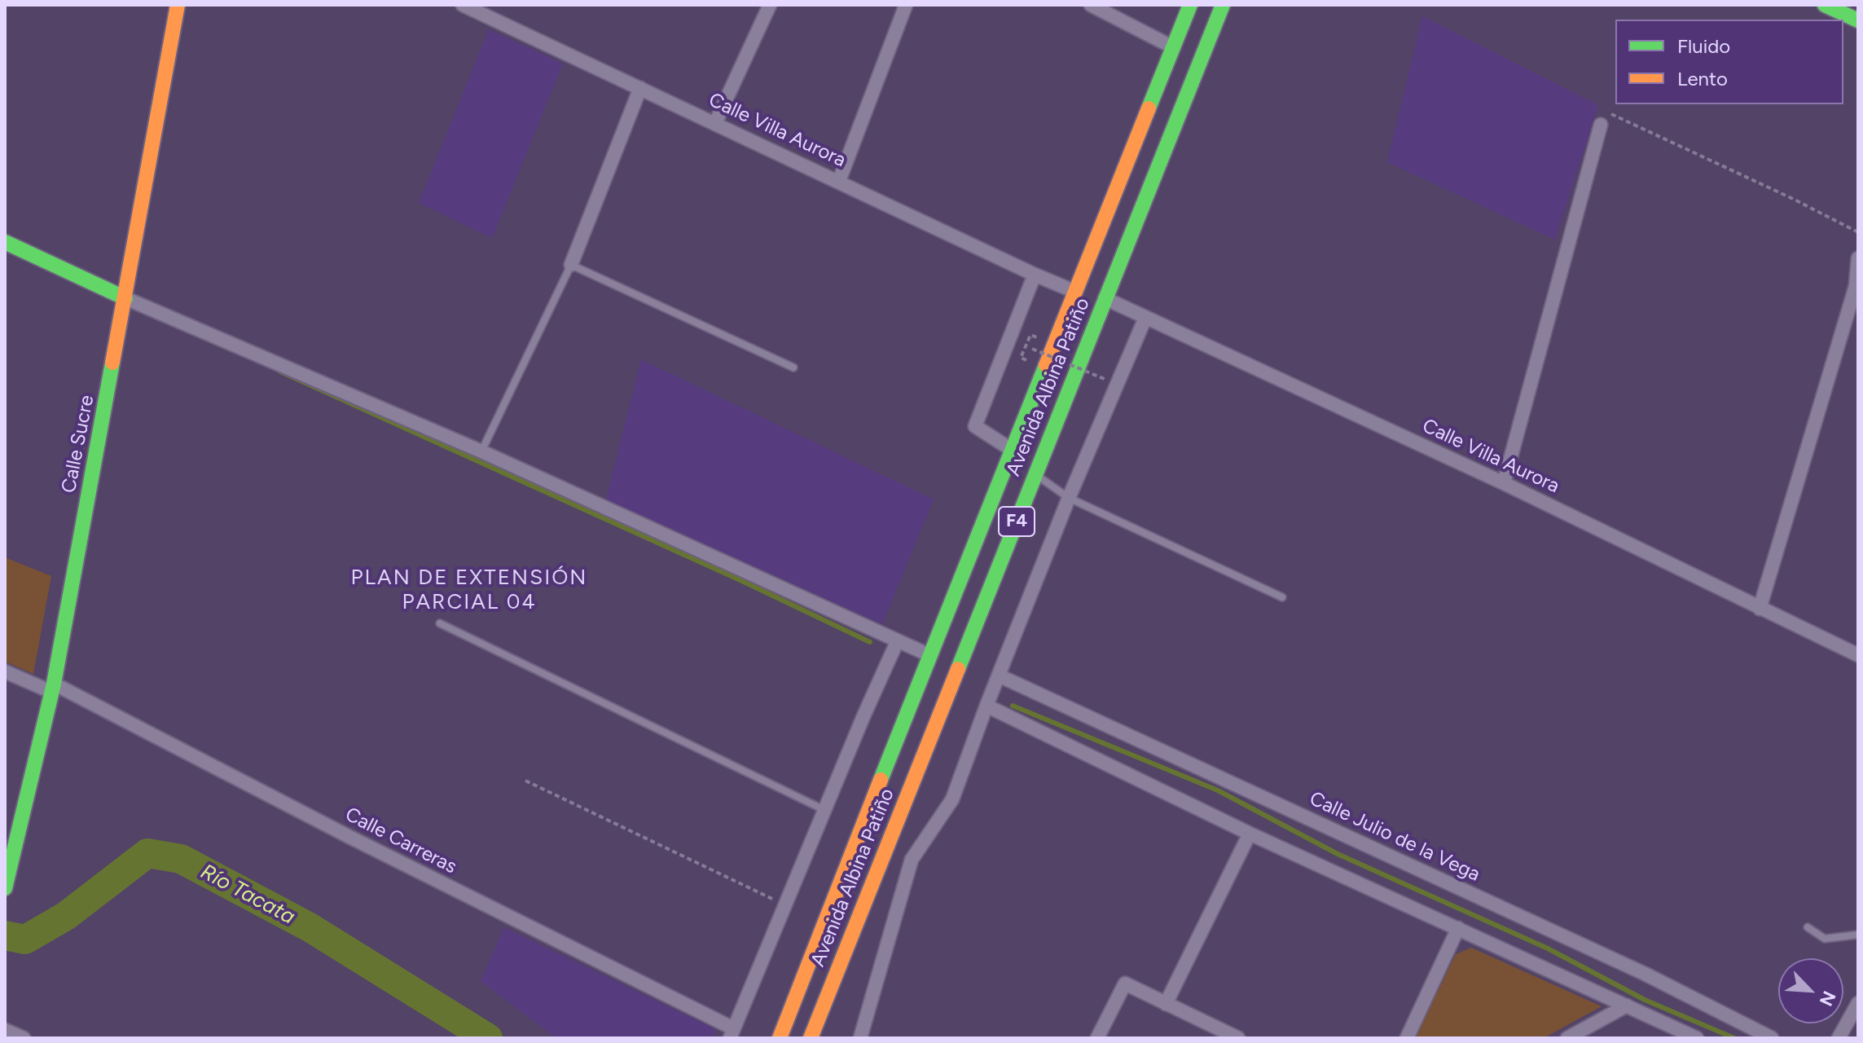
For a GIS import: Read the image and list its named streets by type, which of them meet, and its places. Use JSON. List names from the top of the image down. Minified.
{"streets":{"main road":["Avenida Albina Patiño","Calle Sucre","F4"],"street":["Calle Villa Aurora","Calle Julio de la Vega","Calle Carreras"]},"crossings":[["Calle Villa Aurora","Avenida Albina Patiño"],["Calle Sucre","Calle Carreras"]],"districts":["PLAN DE EXTENSIÓN PARCIAL 04"],"water":["Río Tacata"],"legend":["Fluido","Lento"],"north":"bottom right"}
